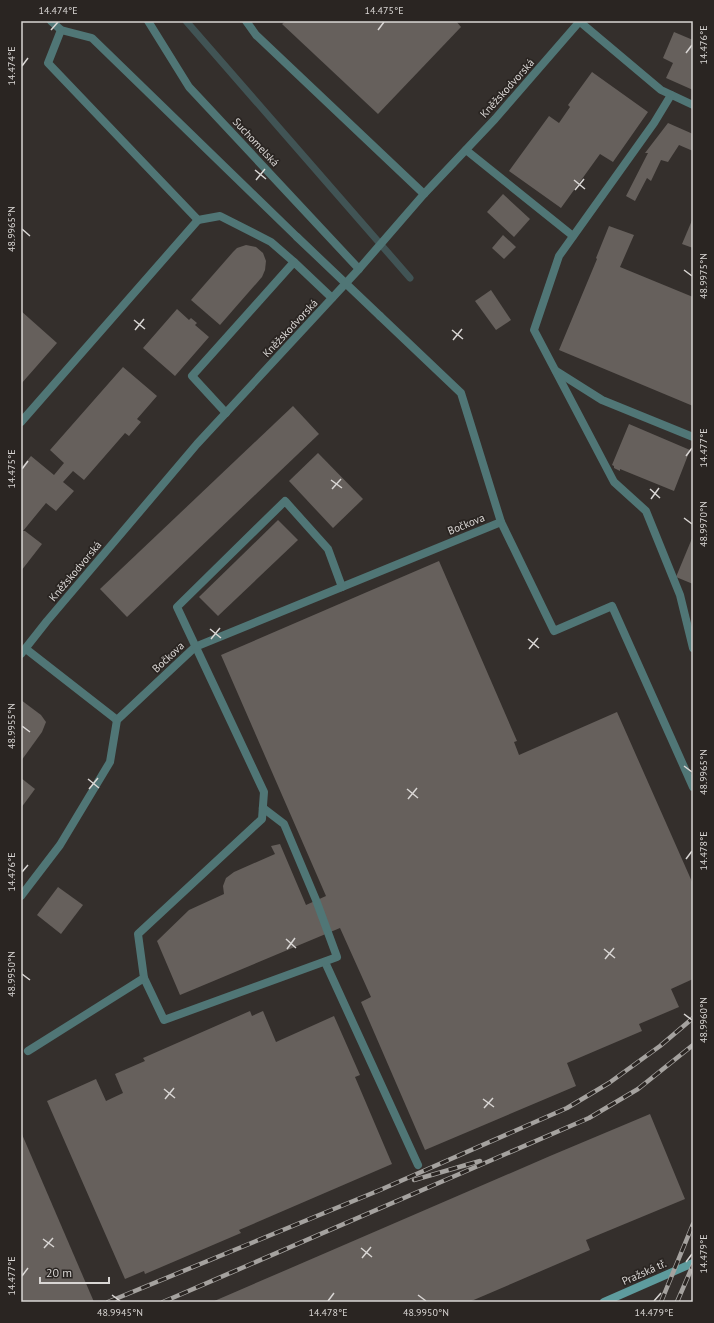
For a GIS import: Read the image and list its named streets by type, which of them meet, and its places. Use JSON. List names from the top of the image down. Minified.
{"streets":{"main road":["Pražská tř."],"street":["Kněžskodvorská","Suchomelská","Bočkova"]},"crossings":[["Kněžskodvorská","Suchomelská"]],"scale_bar":"20 m","coordinates":["14.474°E","14.475°E","14.476°E","48.9965°N","48.9975°N","14.477°E","48.9970°N","48.9955°N","14.478°E","48.9950°N","48.9960°N","14.479°E","48.9945°N"]}
